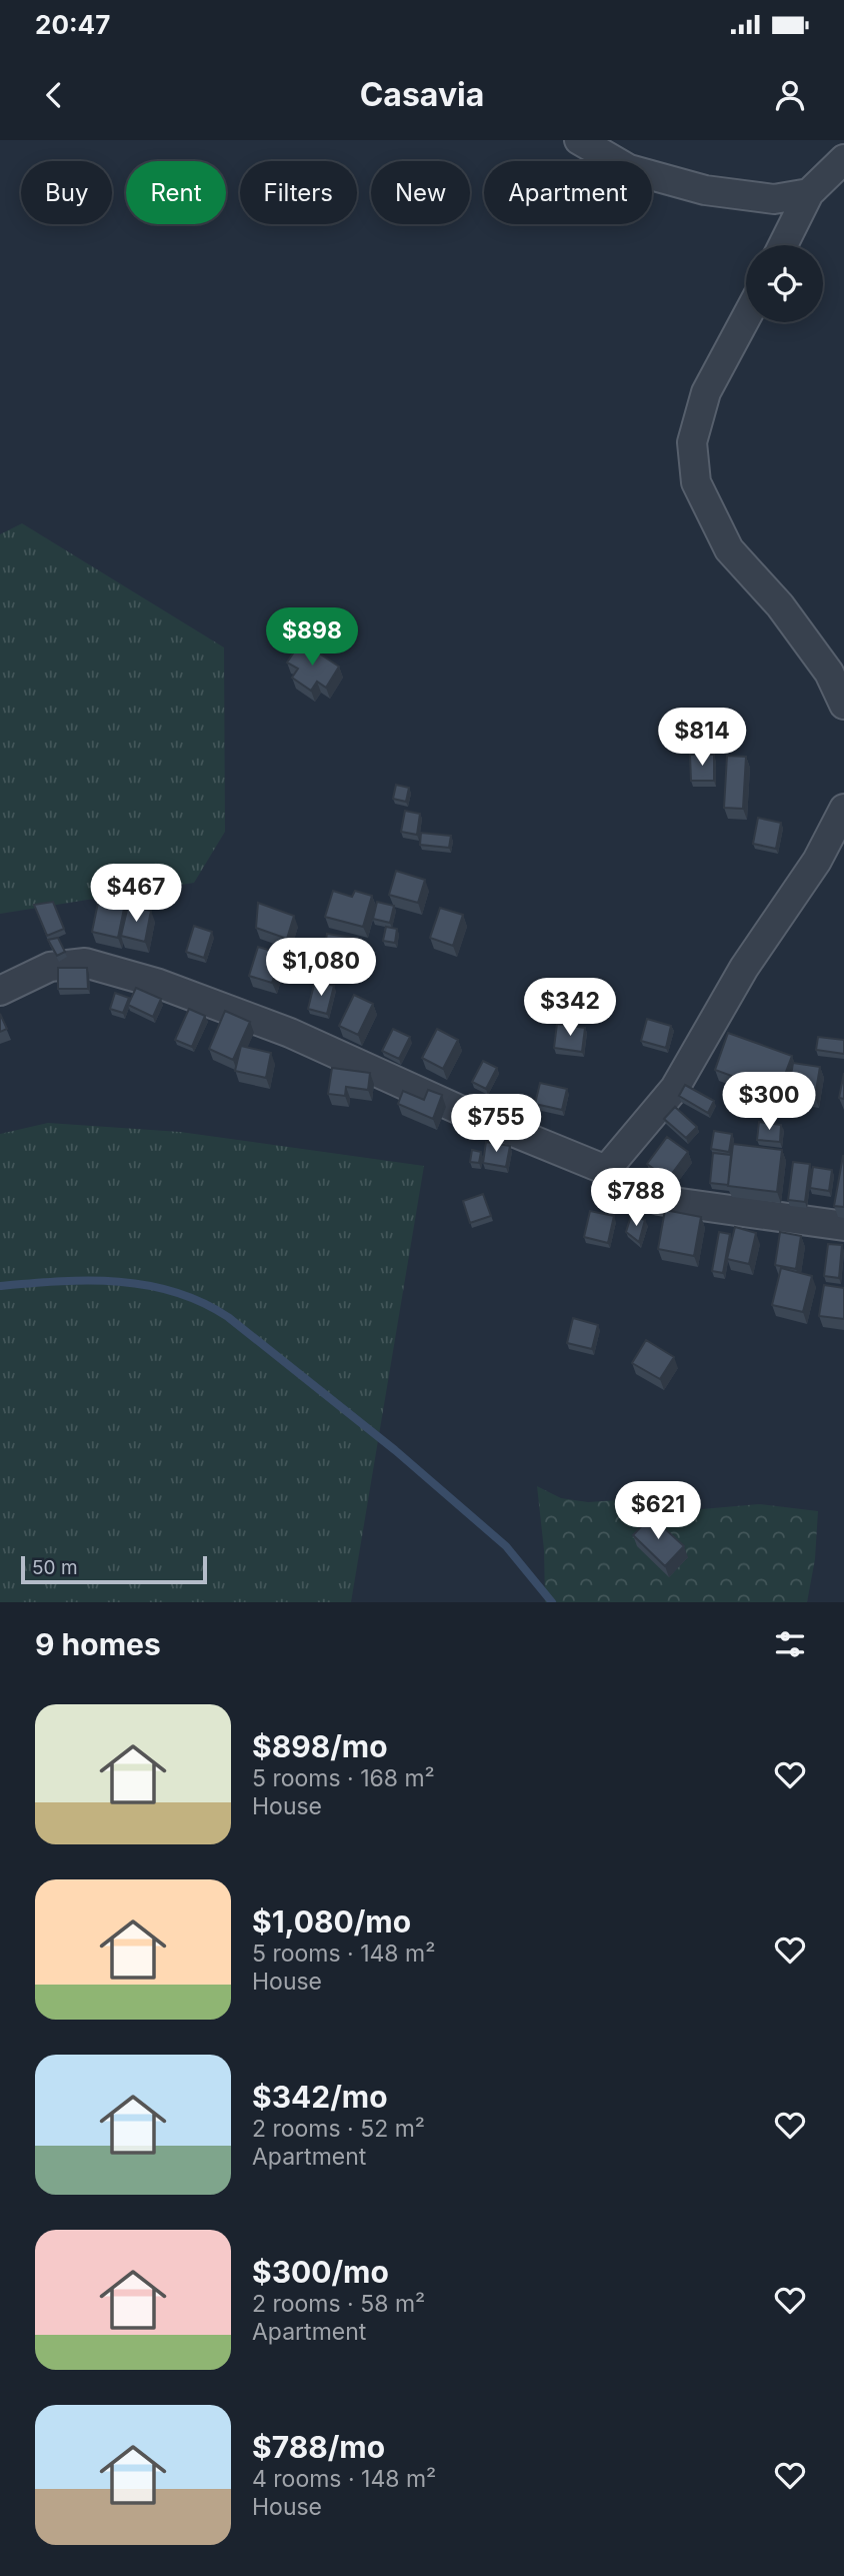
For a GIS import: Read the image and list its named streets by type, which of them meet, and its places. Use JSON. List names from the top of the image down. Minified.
{"scale_bar":"50 m","page":{"status":"20:47","header":"Casavia","chip":["Buy","Rent","Filters","New","Apartment"],"price":["$898","$814","$467","$1,080","$342","$300","$755","$788","$621"],"scale":"50 m","heading":"9 homes","list":[{"name":"$898/mo","note":"5 rooms · 168 m² · House"},{"name":"$1,080/mo","note":"5 rooms · 148 m² · House"},{"name":"$342/mo","note":"2 rooms · 52 m² · Apartment"},{"name":"$300/mo","note":"2 rooms · 58 m² · Apartment"},{"name":"$788/mo","note":"4 rooms · 148 m² · House"}]}}
